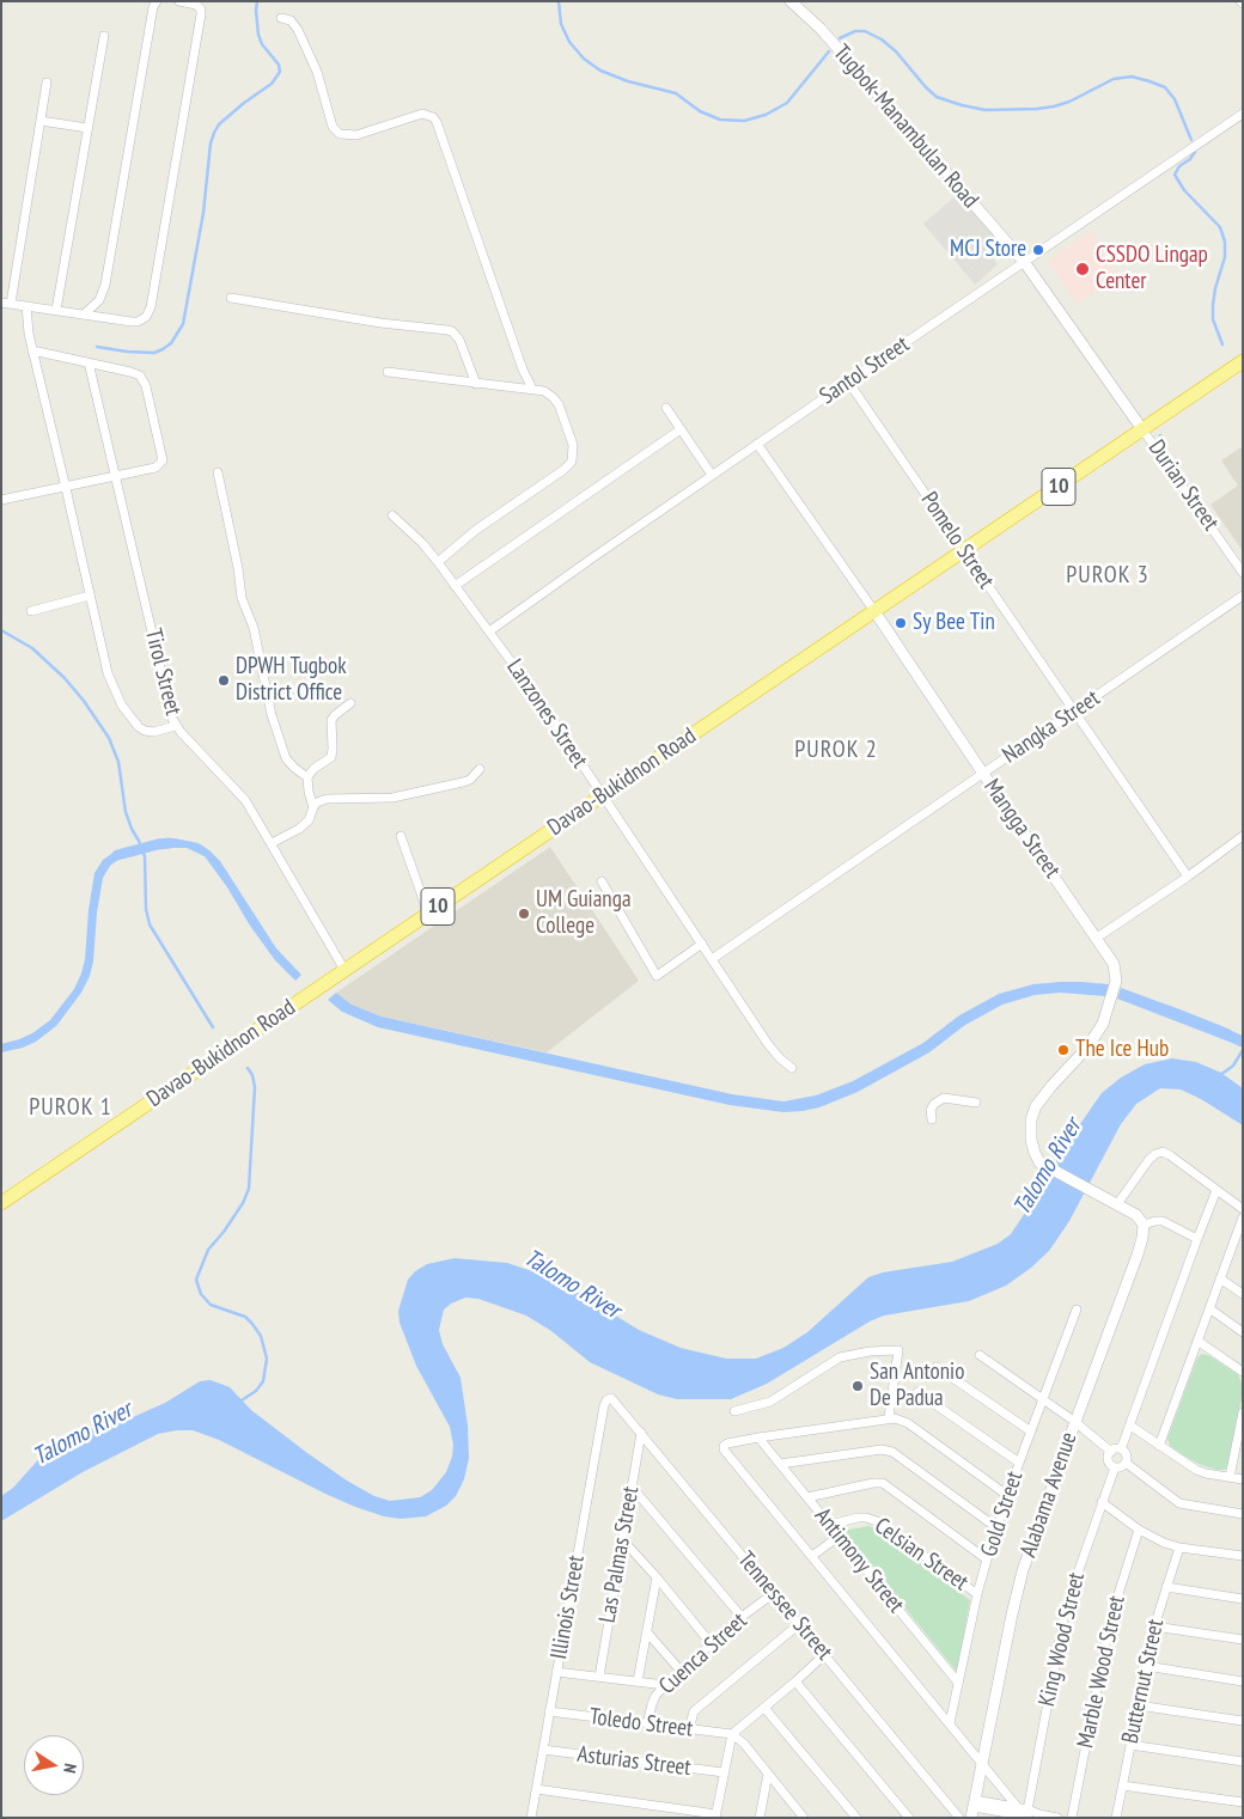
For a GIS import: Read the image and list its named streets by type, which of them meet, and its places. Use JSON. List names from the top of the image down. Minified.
{"streets":{"highway":["10","Davao-Bukidnon Road"],"street":["Tugbok-Manambulan Road","Santol Street","Durian Street","Pomelo Street","Tirol Street","Lanzones Street","Nangka Street","Mangga Street","Alabama Avenue","Gold Street","Las Palmas Street","Celsian Street","Antimony Street","Tennessee Street","Illinois Street","King Wood Street","Cuenca Street","Marble Wood Street","Butternut Street","Toledo Street","Asturias Street"]},"crossings":[["Tugbok-Manambulan Road","Santol Street"],["Tugbok-Manambulan Road","Durian Street"],["Tugbok-Manambulan Road","Davao-Bukidnon Road"],["Santol Street","Pomelo Street"],["Santol Street","Lanzones Street"],["Santol Street","Mangga Street"],["Durian Street","Davao-Bukidnon Road"],["Pomelo Street","Nangka Street"],["Pomelo Street","Davao-Bukidnon Road"],["Tirol Street","Davao-Bukidnon Road"],["Lanzones Street","Nangka Street"],["Lanzones Street","Davao-Bukidnon Road"],["Nangka Street","Mangga Street"],["Davao-Bukidnon Road","Mangga Street"],["Gold Street","Celsian Street"],["Gold Street","Antimony Street"],["Las Palmas Street","Tennessee Street"],["Celsian Street","Antimony Street"],["Tennessee Street","Illinois Street"],["Tennessee Street","Cuenca Street"],["Illinois Street","Toledo Street"],["Illinois Street","Asturias Street"],["Cuenca Street","Toledo Street"]],"districts":["PUROK 3","PUROK 2","PUROK 1"],"water":["Talomo River"],"places":["MCJ Store","CSSDO Lingap Center","Sy Bee Tin","DPWH Tugbok District Office","UM Guianga College","The Ice Hub","San Antonio De Padua"],"north":"right"}
